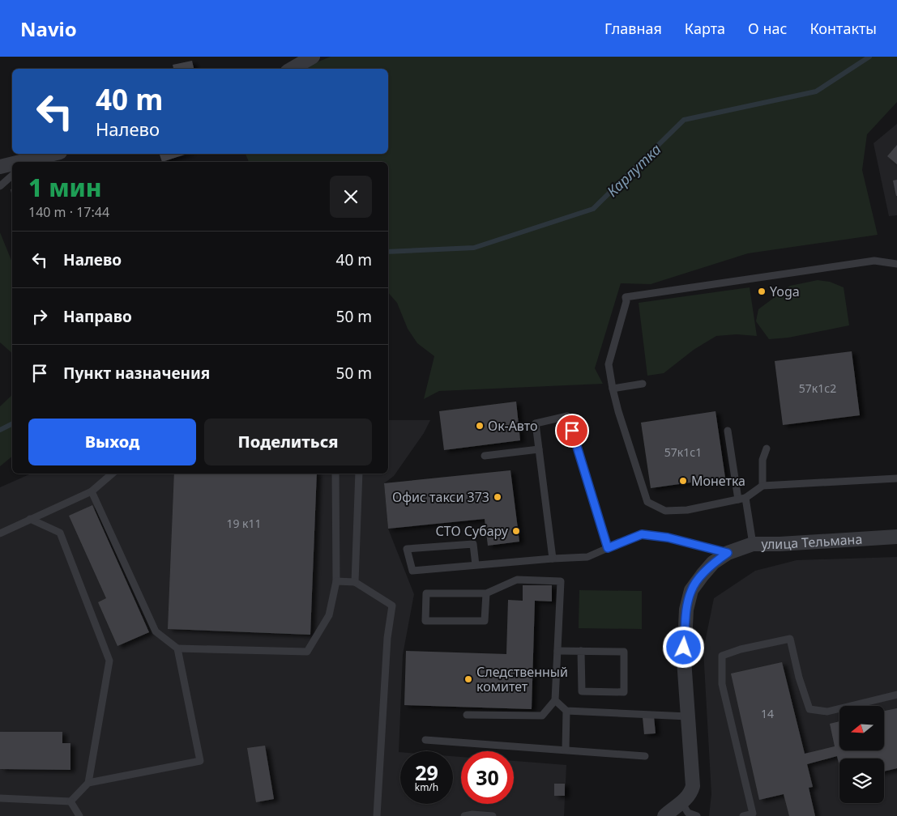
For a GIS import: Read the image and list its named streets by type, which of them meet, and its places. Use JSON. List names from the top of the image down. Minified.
{"streets":{"street":["улица Тельмана"]},"water":["Карлутка"],"places":["Yoga","Ок-Авто","Монетка","Офис такси 373","СТО Субару","Следственный комитет"],"house_numbers":["57к1с2","57к1с1","19 к11","14"],"north":"left","page":{"header":"Navio","nav":["Главная","Карта","О нас","Контакты"],"turn":["40 m","Налево"],"heading":["1 мин","140 m · 17:44"],"list":[{"name":"Налево","value":"40 m"},{"name":"Направо","value":"50 m"},{"name":"Пункт назначения","value":"50 m"}],"buttons":["Выход","Поделиться"],"speed":"29 km/h","limit":"30"}}
